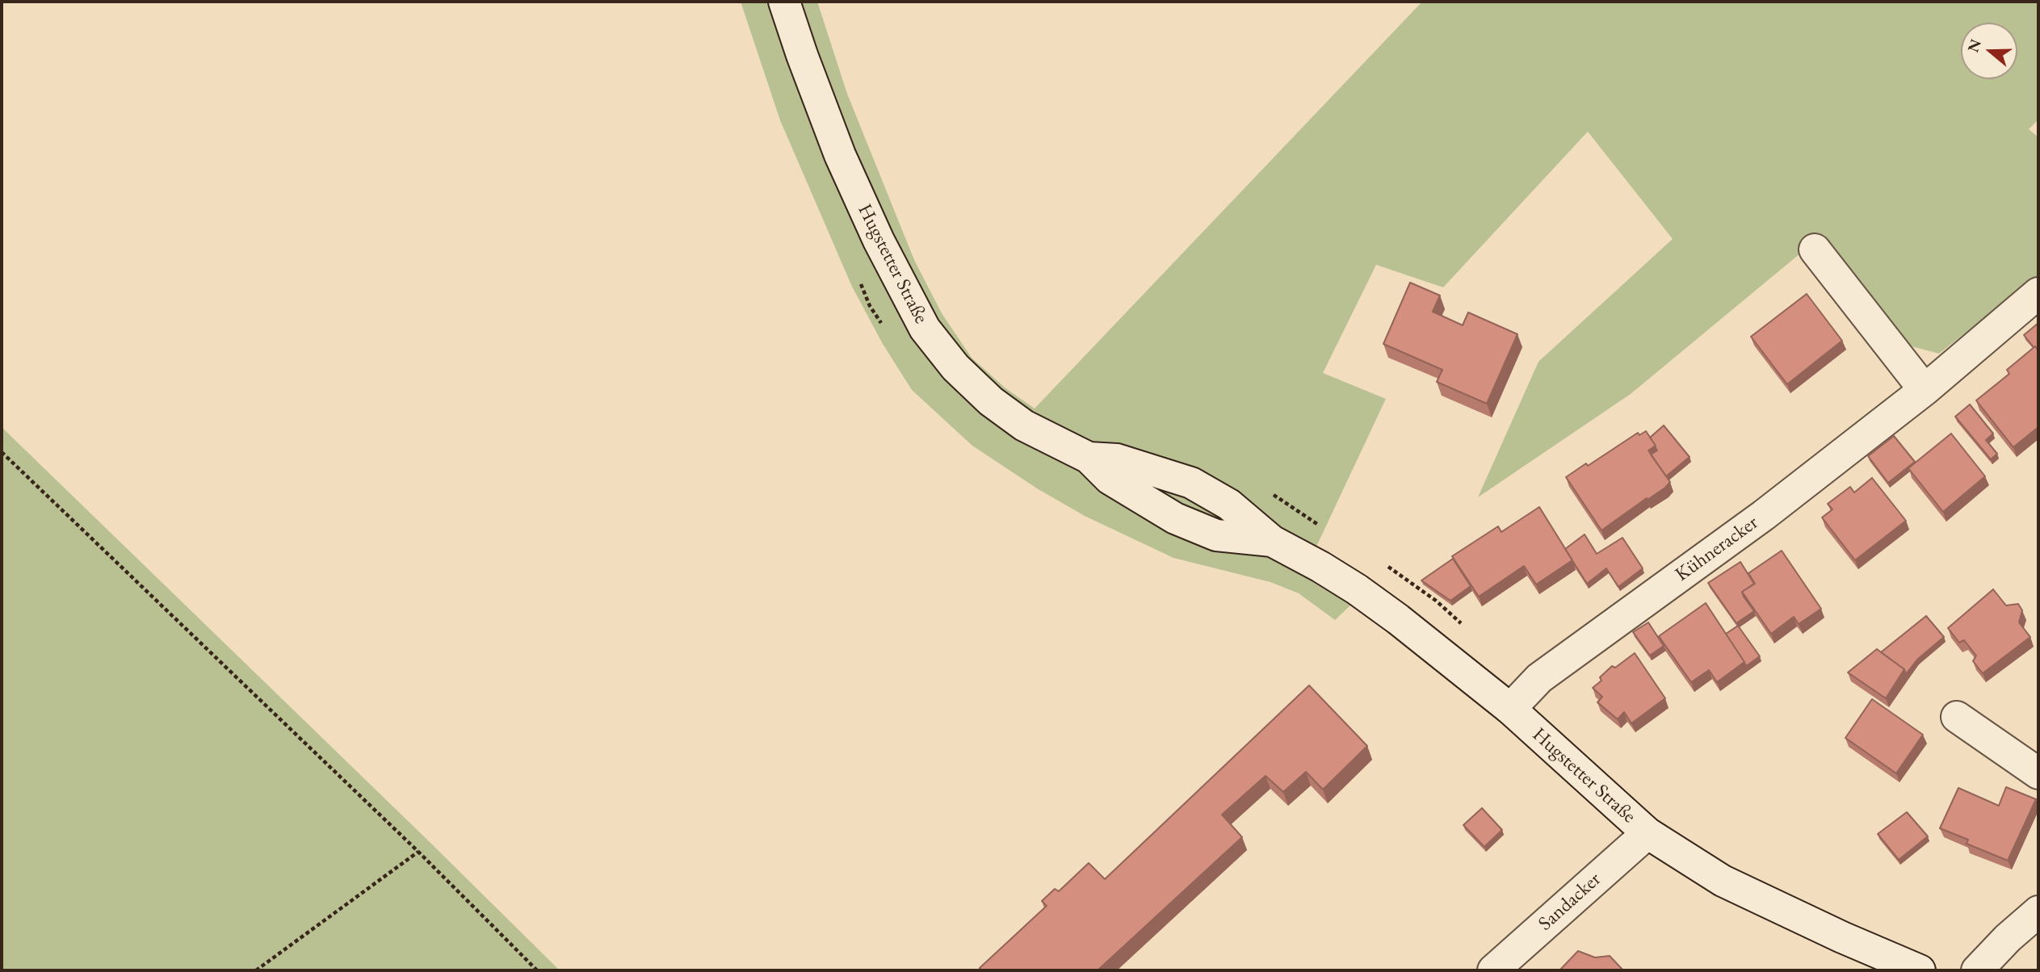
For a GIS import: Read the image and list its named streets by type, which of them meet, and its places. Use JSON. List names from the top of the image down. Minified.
{"streets":{"street":["Hugstetter Straße","Kühneracker","Sandacker"]},"crossings":[["Hugstetter Straße","Kühneracker"],["Hugstetter Straße","Sandacker"]],"north":"left"}
